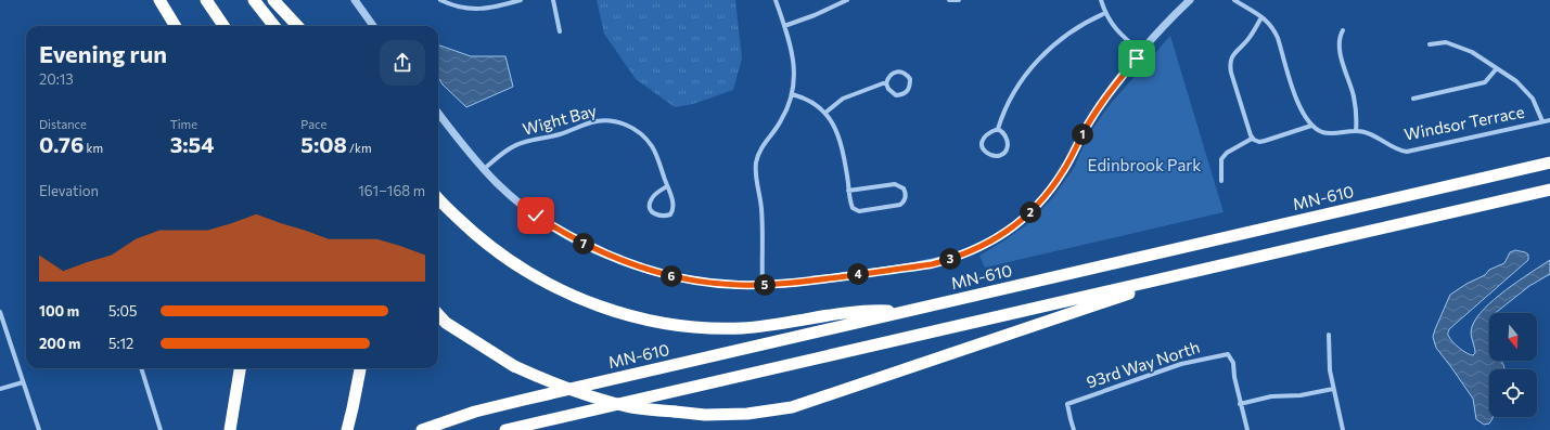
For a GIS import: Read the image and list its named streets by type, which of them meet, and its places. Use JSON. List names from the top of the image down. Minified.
{"streets":{"highway":["MN-610"],"street":["Wight Bay","Windsor Terrace","93rd Way North"]},"parks":["Edinbrook Park"],"north":"bottom","page":{"heading":["Evening run","20:13"],"stats":[["Distance","0.76 km"],["Time","3:54"],["Pace","5:08 /km"]],"pins":["1","2","7","3","4","6","5"],"chart":["Elevation","161–168 m"],"list":[{"name":"100 m","note":"5:05"},{"name":"200 m","note":"5:12"}]}}
